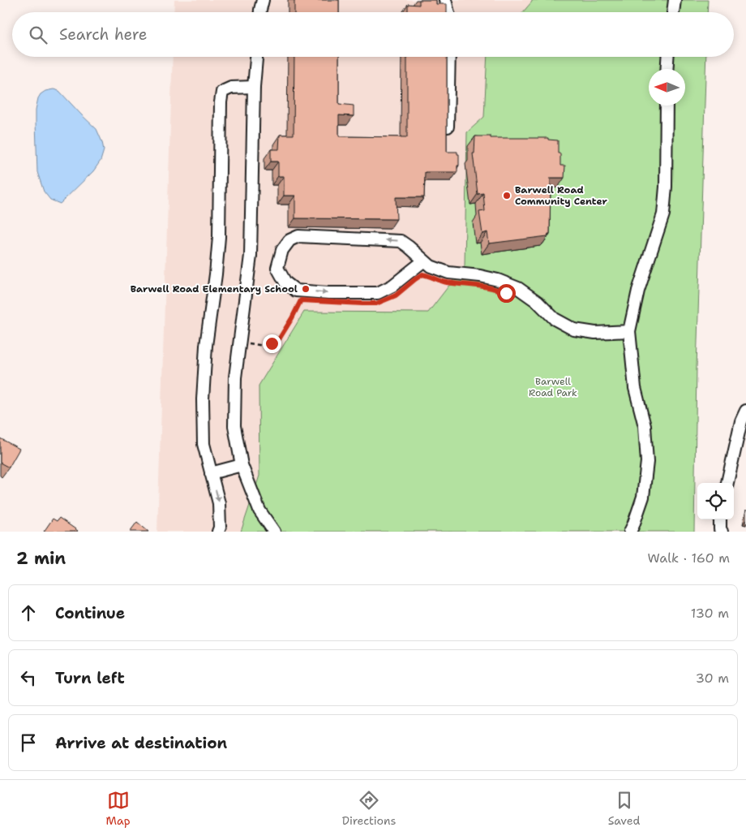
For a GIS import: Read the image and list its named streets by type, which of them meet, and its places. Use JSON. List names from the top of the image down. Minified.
{"parks":["Barwell Road Park"],"places":["Barwell Road Community Center","Barwell Road Elementary School"],"north":"left","page":{"search":"Search here","heading":["2 min","Walk · 160 m"],"list":[["Continue","130 m"],["Turn left","30 m"],"Arrive at destination"],"nav":["Map","Directions","Saved"]}}
